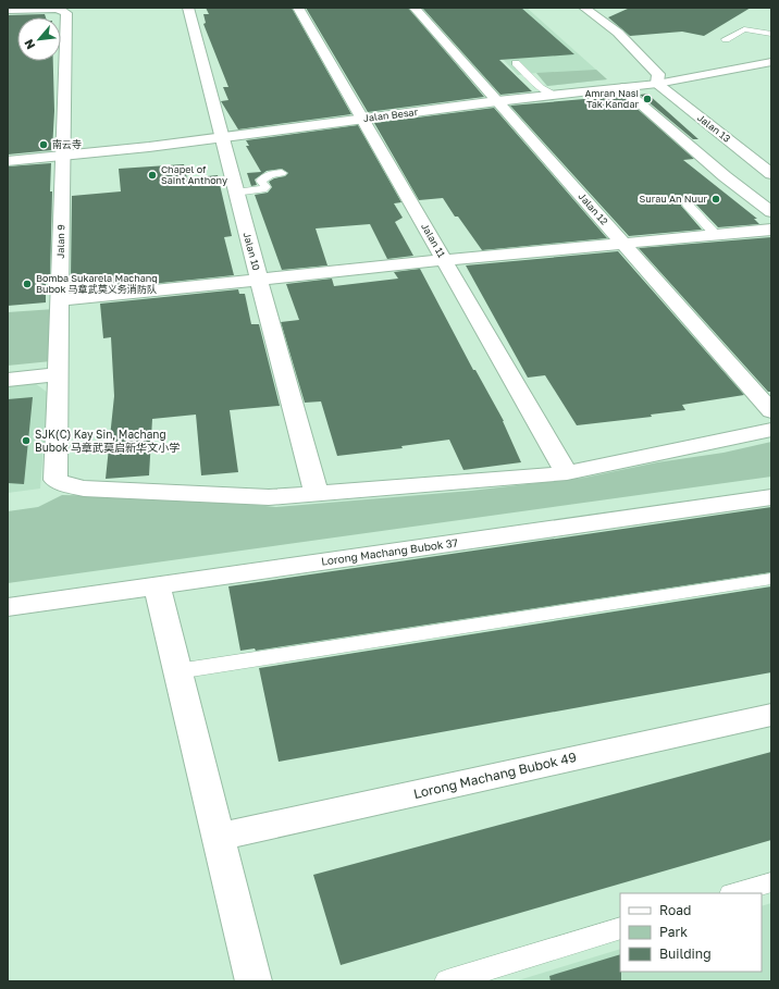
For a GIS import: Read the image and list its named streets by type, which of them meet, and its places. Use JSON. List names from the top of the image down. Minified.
{"streets":{"street":["Jalan Besar","Jalan 13","Jalan 12","Jalan 11","Jalan 9","Jalan 10","Lorong Machang Bubok 37","Lorong Machang Bubok 49"]},"crossings":[["Jalan Besar","Jalan 13"],["Jalan Besar","Jalan 12"],["Jalan Besar","Jalan 11"],["Jalan Besar","Jalan 9"],["Jalan Besar","Jalan 10"],["Jalan 9","Jalan 10"]],"places":["Amran Nasi Tak Kandar","南云寺","Chapel of Saint Anthony","Surau An Nuur","Bomba Sukarela Machang Bubok 马章武莫义务消防队","SJK(C) Kay Sin, Machang Bubok 马章武莫启新华文小学"],"legend":["Road","Park","Building"],"north":"bottom left"}
